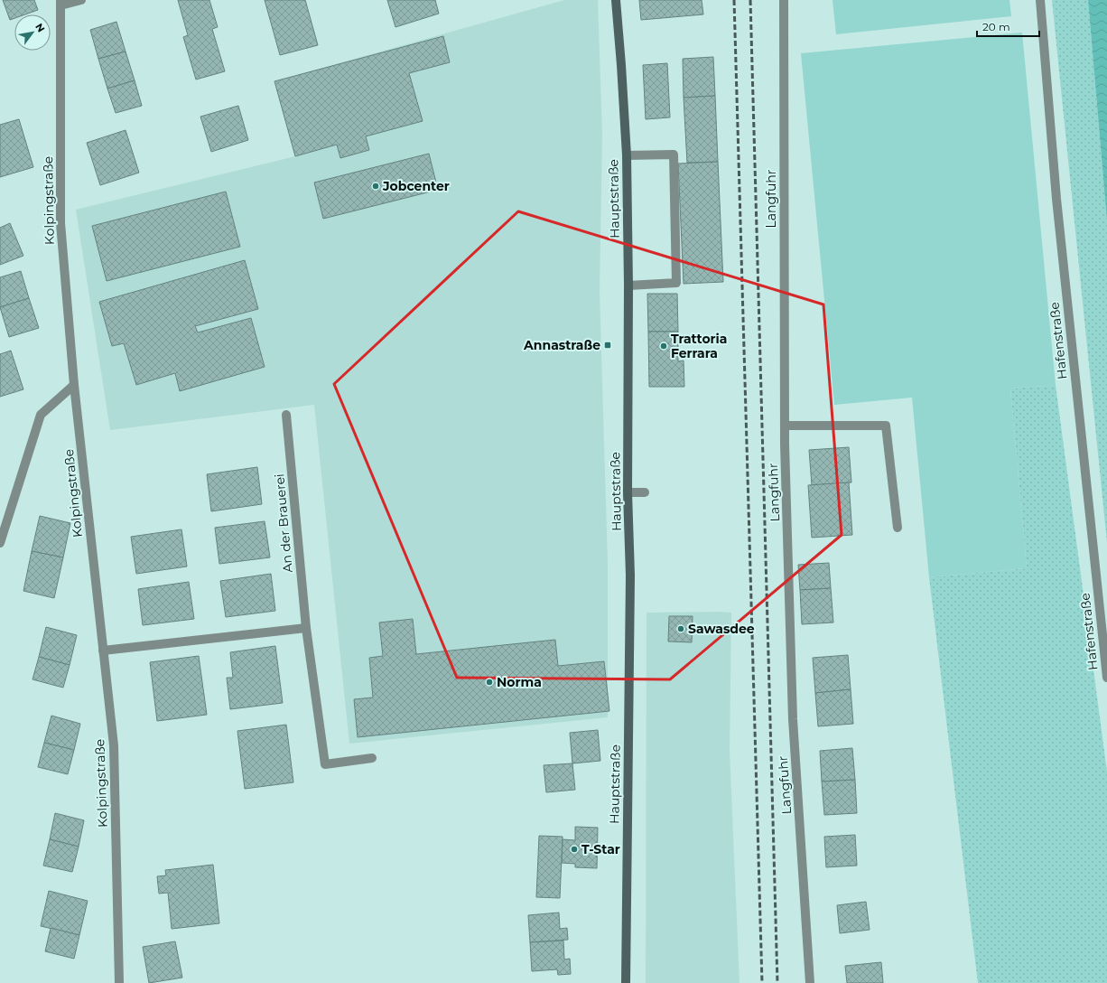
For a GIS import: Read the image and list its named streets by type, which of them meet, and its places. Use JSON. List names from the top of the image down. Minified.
{"streets":{"main road":["Hauptstraße"],"street":["Langfuhr","Kolpingstraße","Hafenstraße","An der Brauerei"]},"places":{"other":["Jobcenter","Trattoria Ferrara","Sawasdee","Norma","T-Star"],"transit":["Annastraße"]},"scale_bar":"20 m","north":"top right"}
